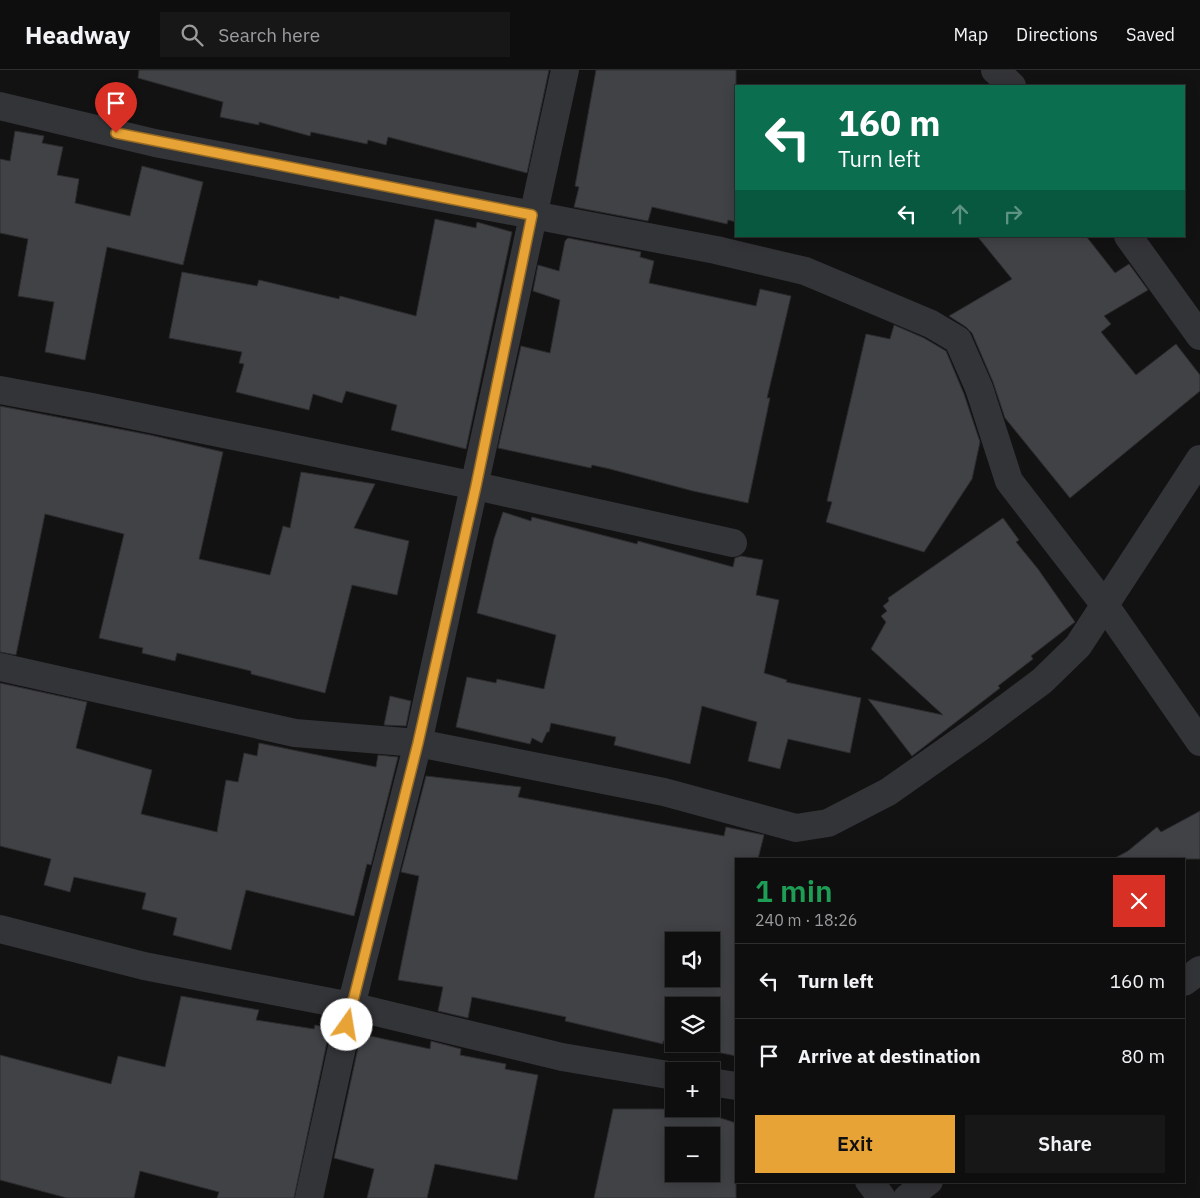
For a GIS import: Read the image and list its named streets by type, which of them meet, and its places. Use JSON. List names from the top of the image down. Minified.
{"page":{"header":"Headway","search":"Search here","nav":["Map","Directions","Saved"],"turn":["160 m","Turn left"],"heading":["1 min","240 m · 18:26"],"map_buttons":["+","−"],"list":[{"name":"Turn left","value":"160 m"},{"name":"Arrive at destination","value":"80 m"}],"buttons":["Exit","Share"]}}
